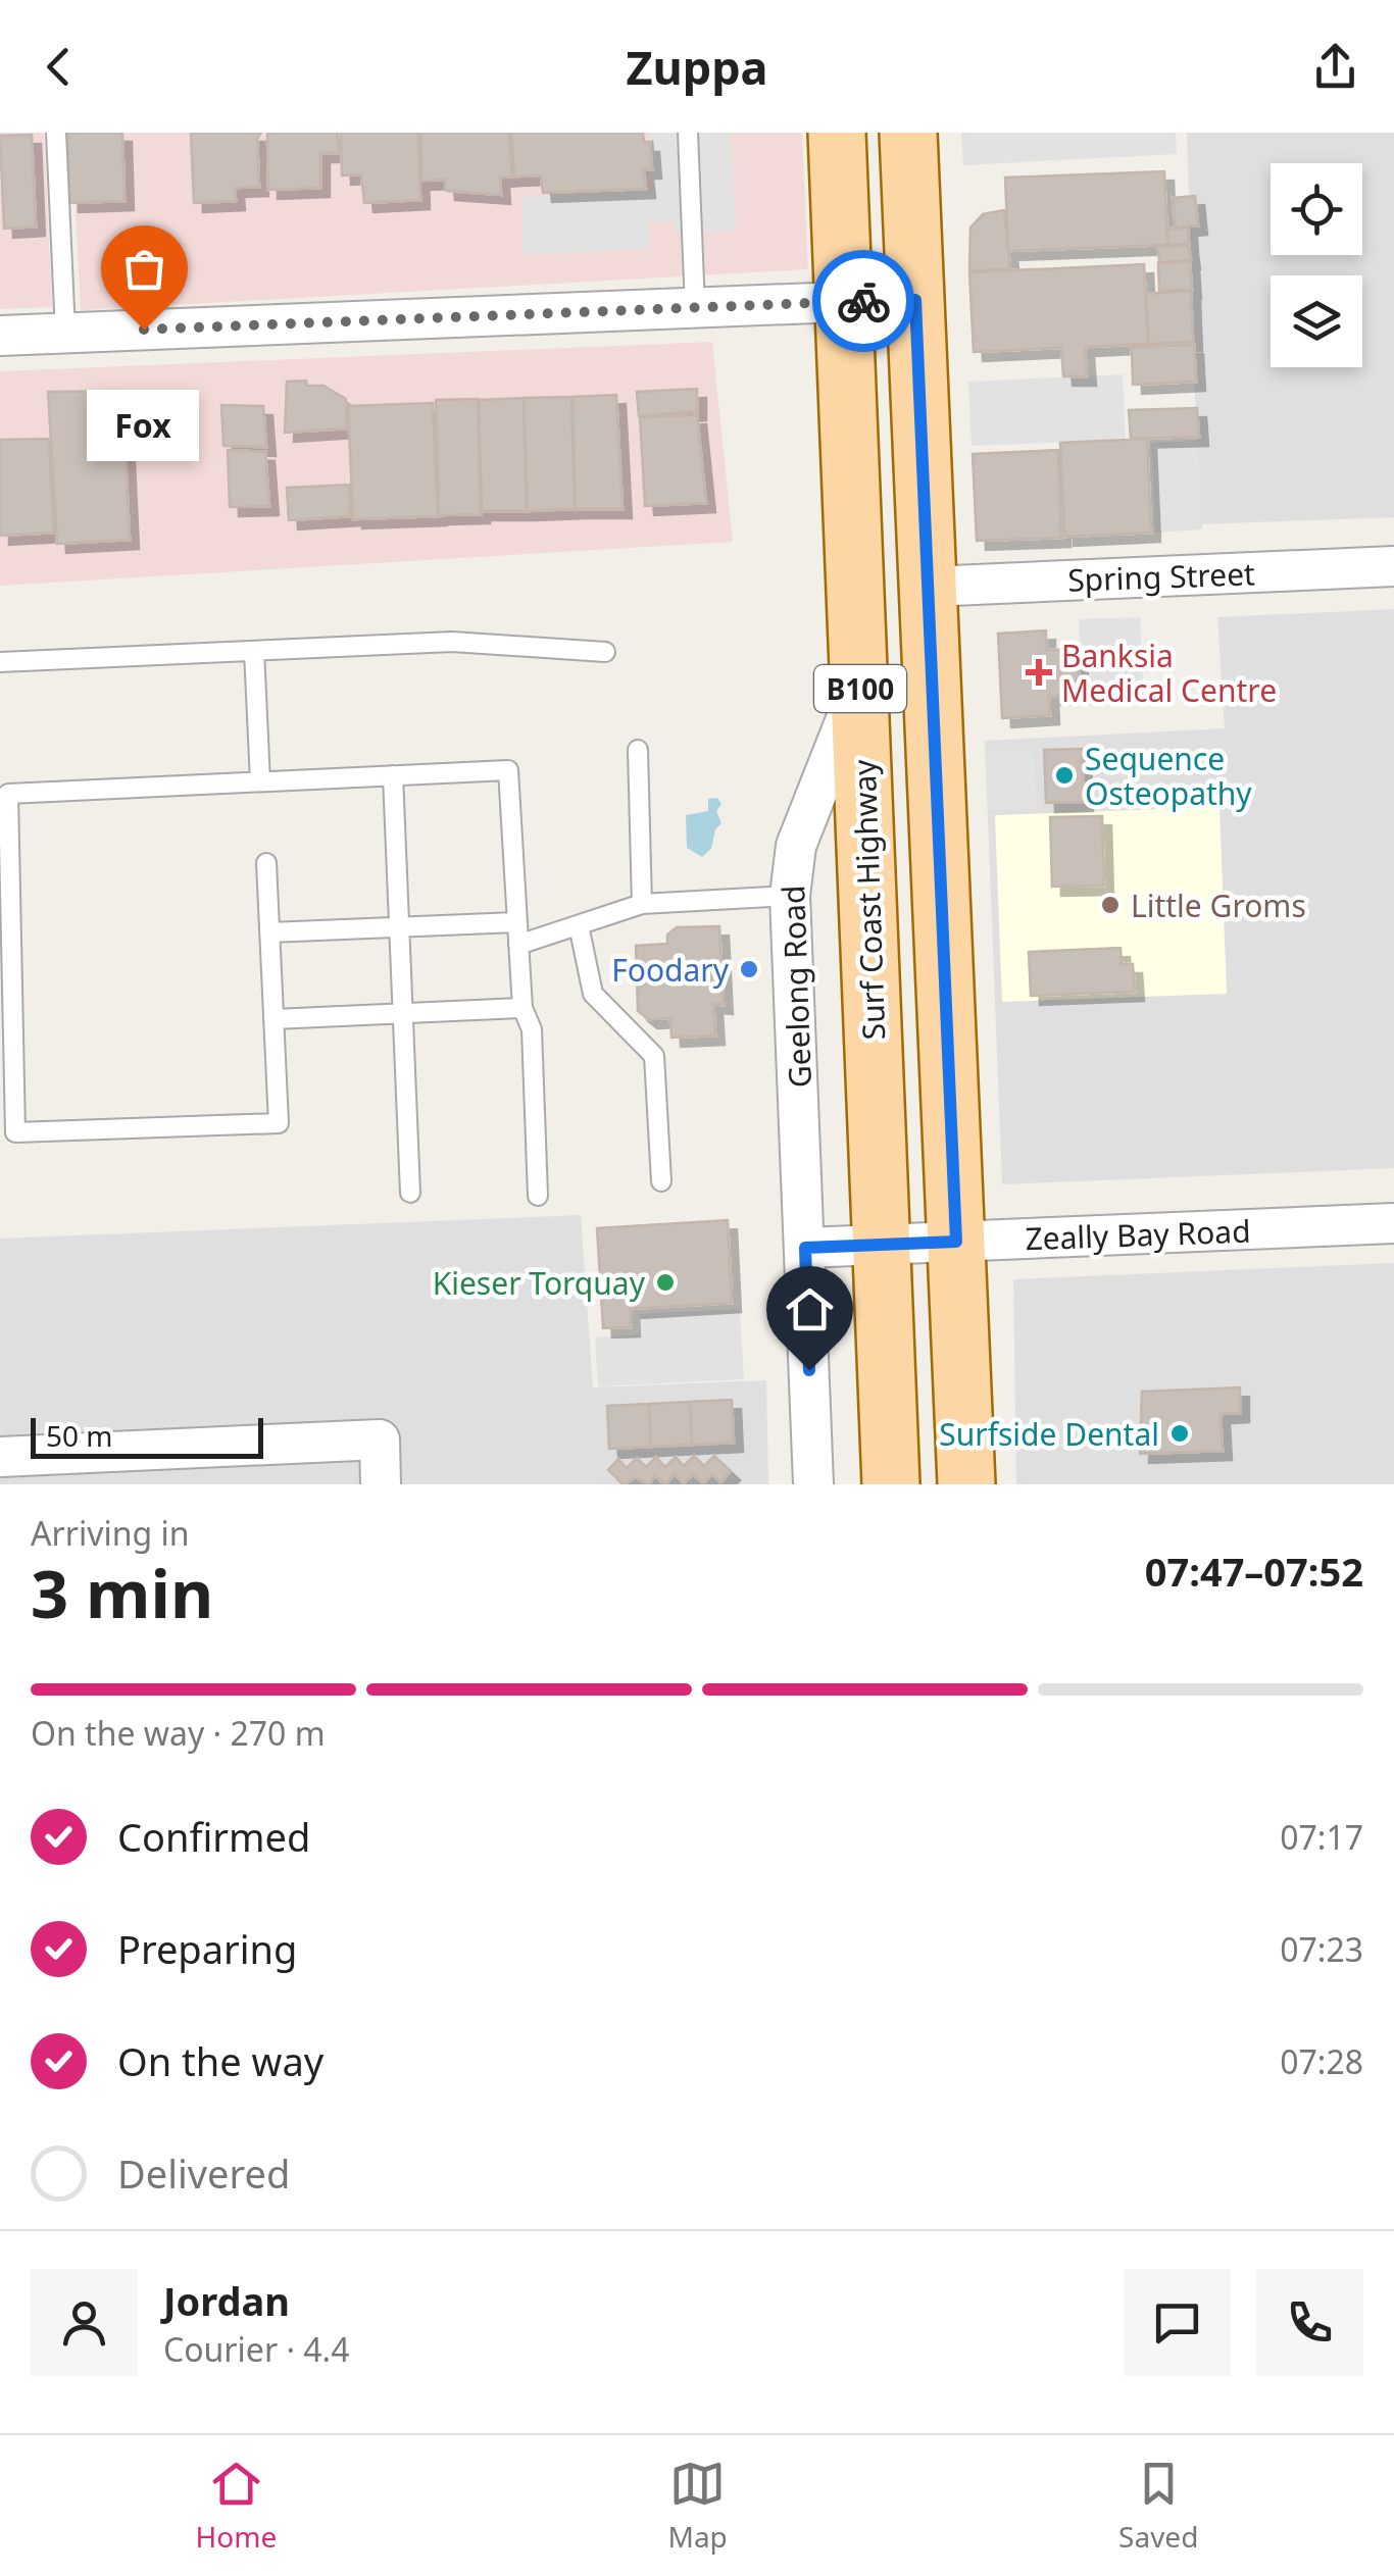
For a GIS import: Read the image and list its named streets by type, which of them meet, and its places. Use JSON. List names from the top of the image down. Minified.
{"streets":{"main road":["B100","Surf Coast Highway"],"street":["Spring Street","Geelong Road","Zeally Bay Road"]},"crossings":[["Spring Street","B100"],["B100","Zeally Bay Road"],["Surf Coast Highway","Geelong Road"],["Surf Coast Highway","Zeally Bay Road"]],"places":{"other":["Fox","Sequence Osteopathy","Little Groms","Foodary","Kieser Torquay","Surfside Dental"],"health":["Banksia Medical Centre"]},"scale_bar":"50 m","page":{"header":"Zuppa","bubble":"Fox","scale":"50 m","heading":["3 min","Arriving in","07:47–07:52"],"panel":["Jordan","Courier · 4.4"],"bar":"On the way · 270 m","list":[["Confirmed","07:17"],["Preparing","07:23"],["On the way","07:28"],"Delivered"],"tabs":["Home","Map","Saved"]}}
